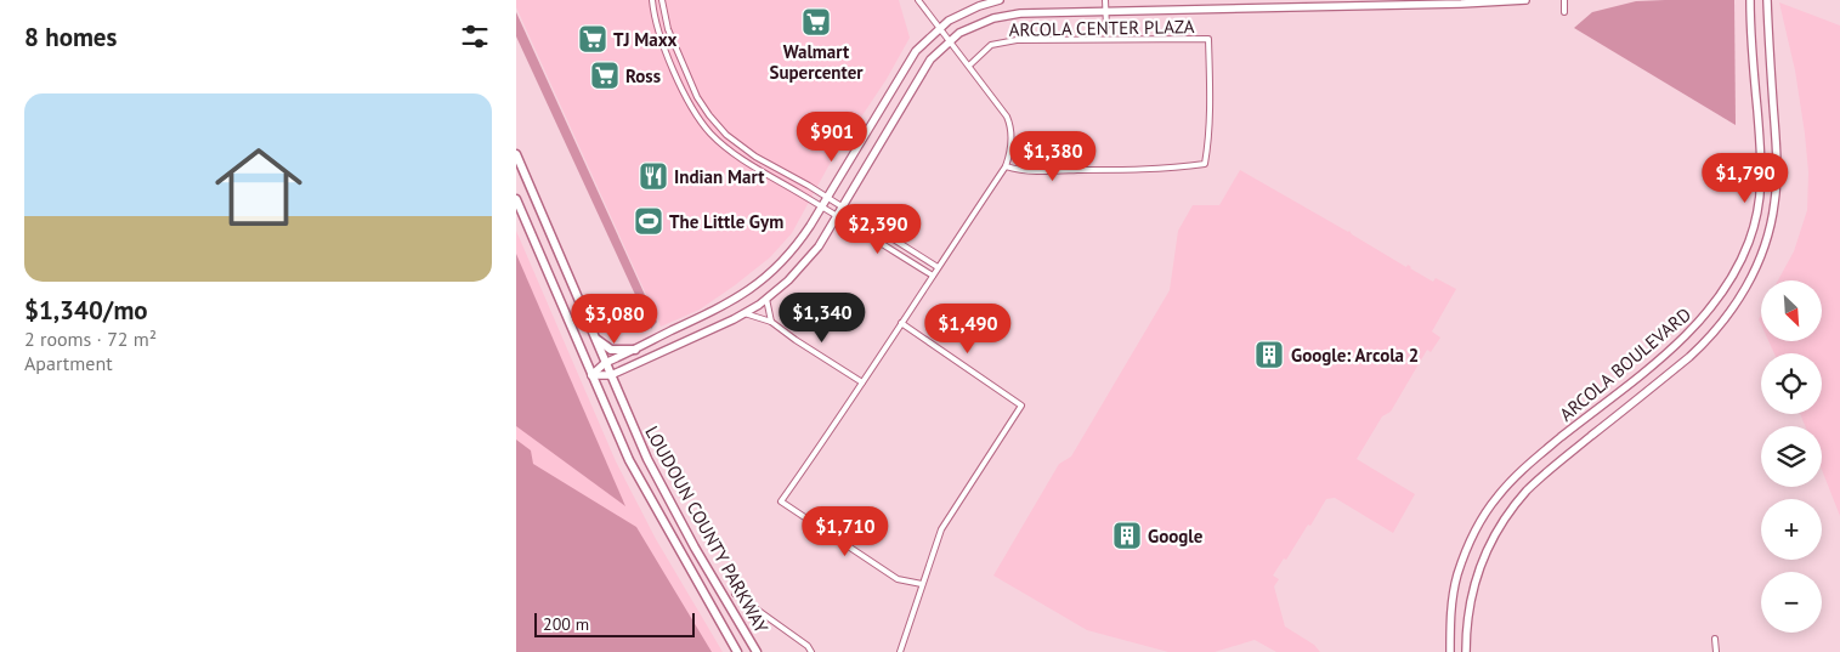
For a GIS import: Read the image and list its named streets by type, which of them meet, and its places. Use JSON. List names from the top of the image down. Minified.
{"streets":{"main road":["LOUDOUN COUNTY PARKWAY"],"street":["ARCOLA CENTER PLAZA","ARCOLA BOULEVARD"]},"places":{"supermarket":["Walmart Supercenter","TJ Maxx","Ross"],"restaurant":["Indian Mart"],"sports":["The Little Gym"],"building":["Google: Arcola 2","Google"]},"scale_bar":"200 m","north":"bottom right","page":{"heading":"8 homes","list":[{"name":"$1,340/mo","note":"2 rooms · 72 m² · Apartment"}],"price":["$901","$1,380","$1,790","$2,390","$1,340","$3,080","$1,490","$1,710"],"map_buttons":["+","−"],"scale":"200 m"}}
